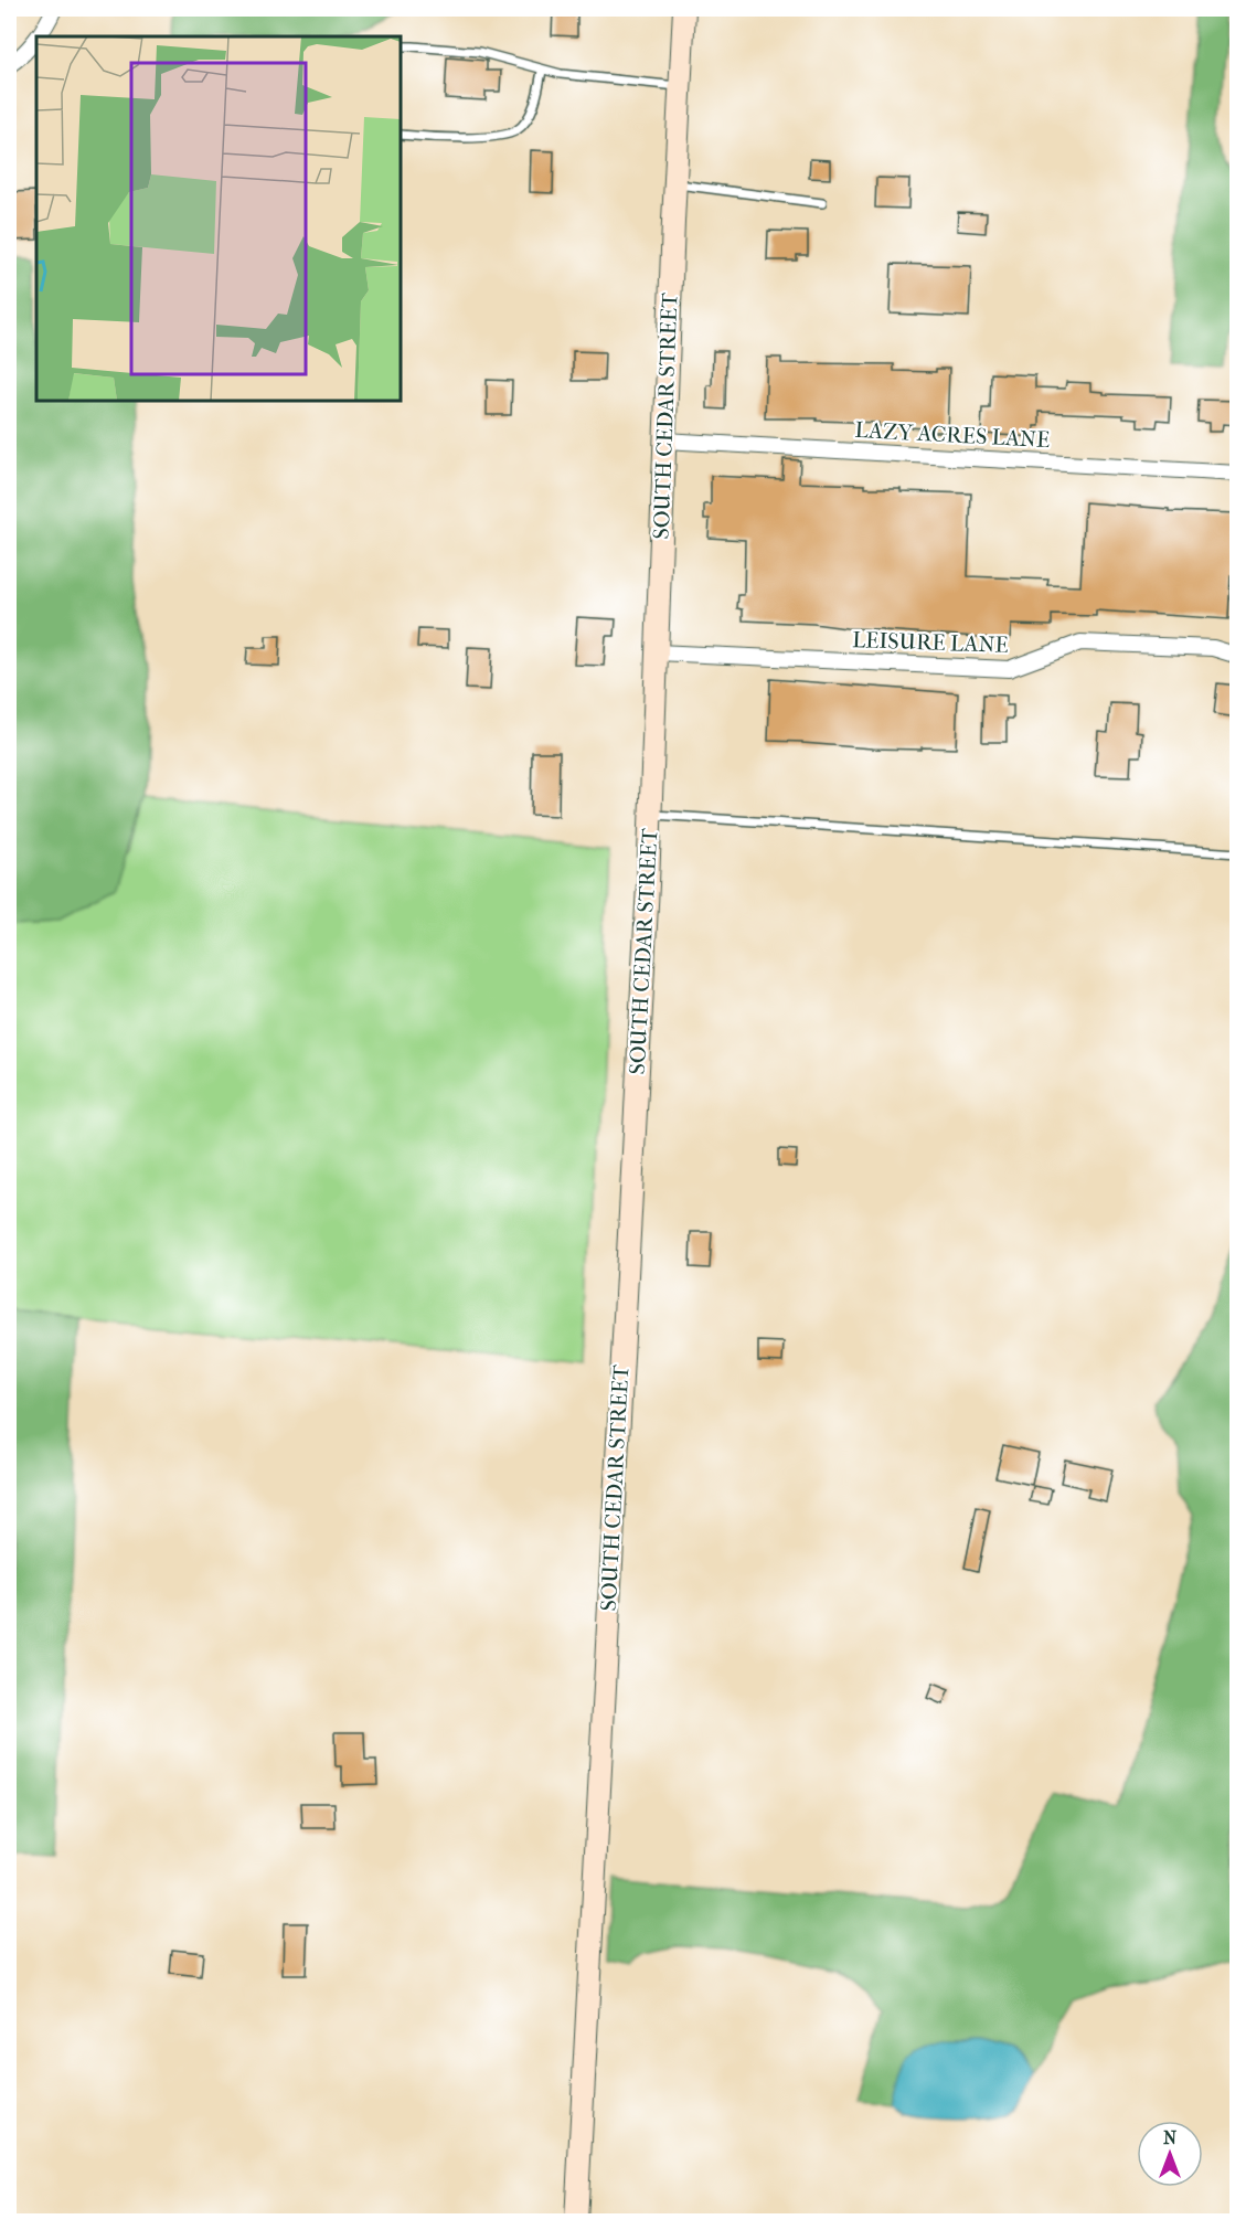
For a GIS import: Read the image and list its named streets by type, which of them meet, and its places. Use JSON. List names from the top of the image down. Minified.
{"streets":{"main road":["SOUTH CEDAR STREET"],"street":["LAZY ACRES LANE","LEISURE LANE"]},"crossings":[["SOUTH CEDAR STREET","LAZY ACRES LANE"],["SOUTH CEDAR STREET","LEISURE LANE"]],"north":"top"}
